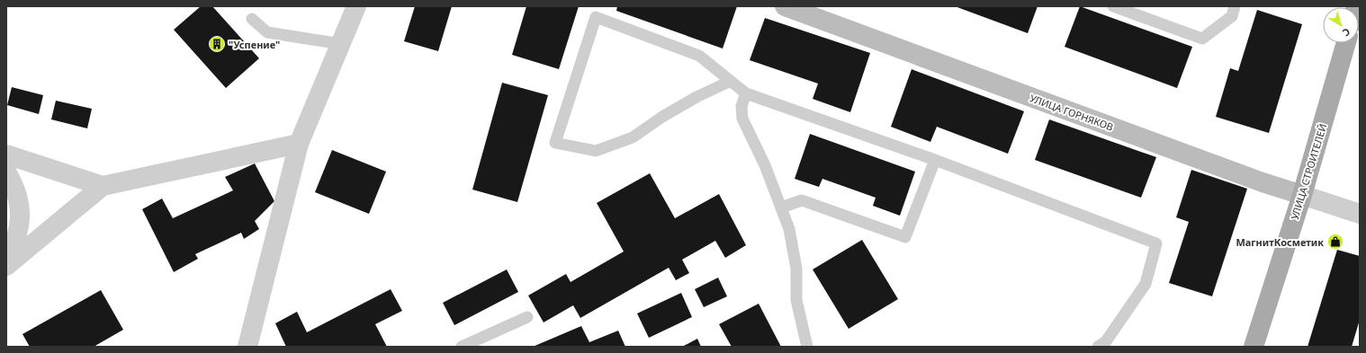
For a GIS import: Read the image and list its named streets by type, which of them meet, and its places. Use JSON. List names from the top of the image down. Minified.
{"streets":{"main road":["УЛИЦА СТРОИТЕЛЕЙ"],"street":["УЛИЦА ГОРНЯКОВ"]},"crossings":[["УЛИЦА ГОРНЯКОВ","УЛИЦА СТРОИТЕЛЕЙ"]],"places":{"building":["\"Успение\""],"shop":["МагнитКосметик"]},"north":"bottom right"}
